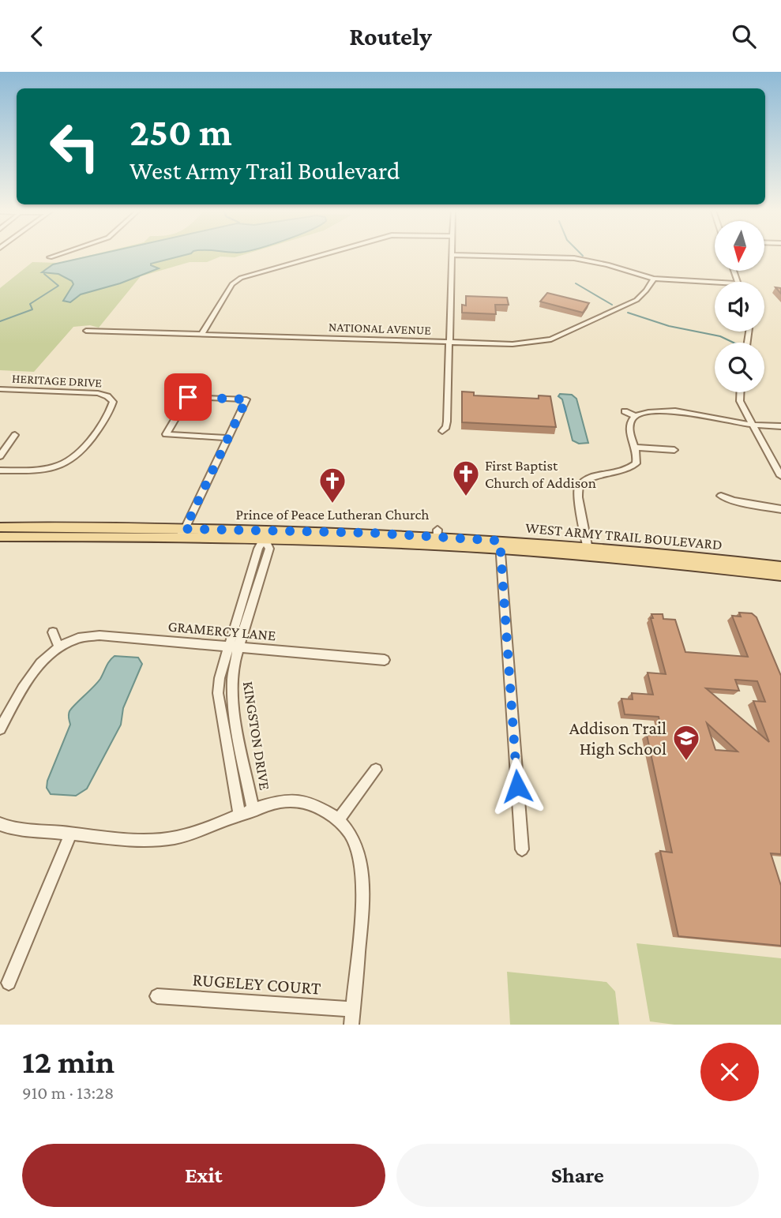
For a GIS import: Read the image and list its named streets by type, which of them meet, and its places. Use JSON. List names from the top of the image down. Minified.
{"streets":{"main road":["WEST ARMY TRAIL BOULEVARD"],"street":["NATIONAL AVENUE","HERITAGE DRIVE","GRAMERCY LANE","KINGSTON DRIVE","RUGELEY COURT"]},"crossings":[["WEST ARMY TRAIL BOULEVARD","KINGSTON DRIVE"],["GRAMERCY LANE","KINGSTON DRIVE"]],"places":{"church":["First Baptist Church of Addison","Prince of Peace Lutheran Church"],"school or university":["Addison Trail High School"]},"north":"bottom","page":{"header":"Routely","turn":["250 m","West Army Trail Boulevard"],"heading":["12 min","910 m · 13:28"],"buttons":["Exit","Share"]}}
